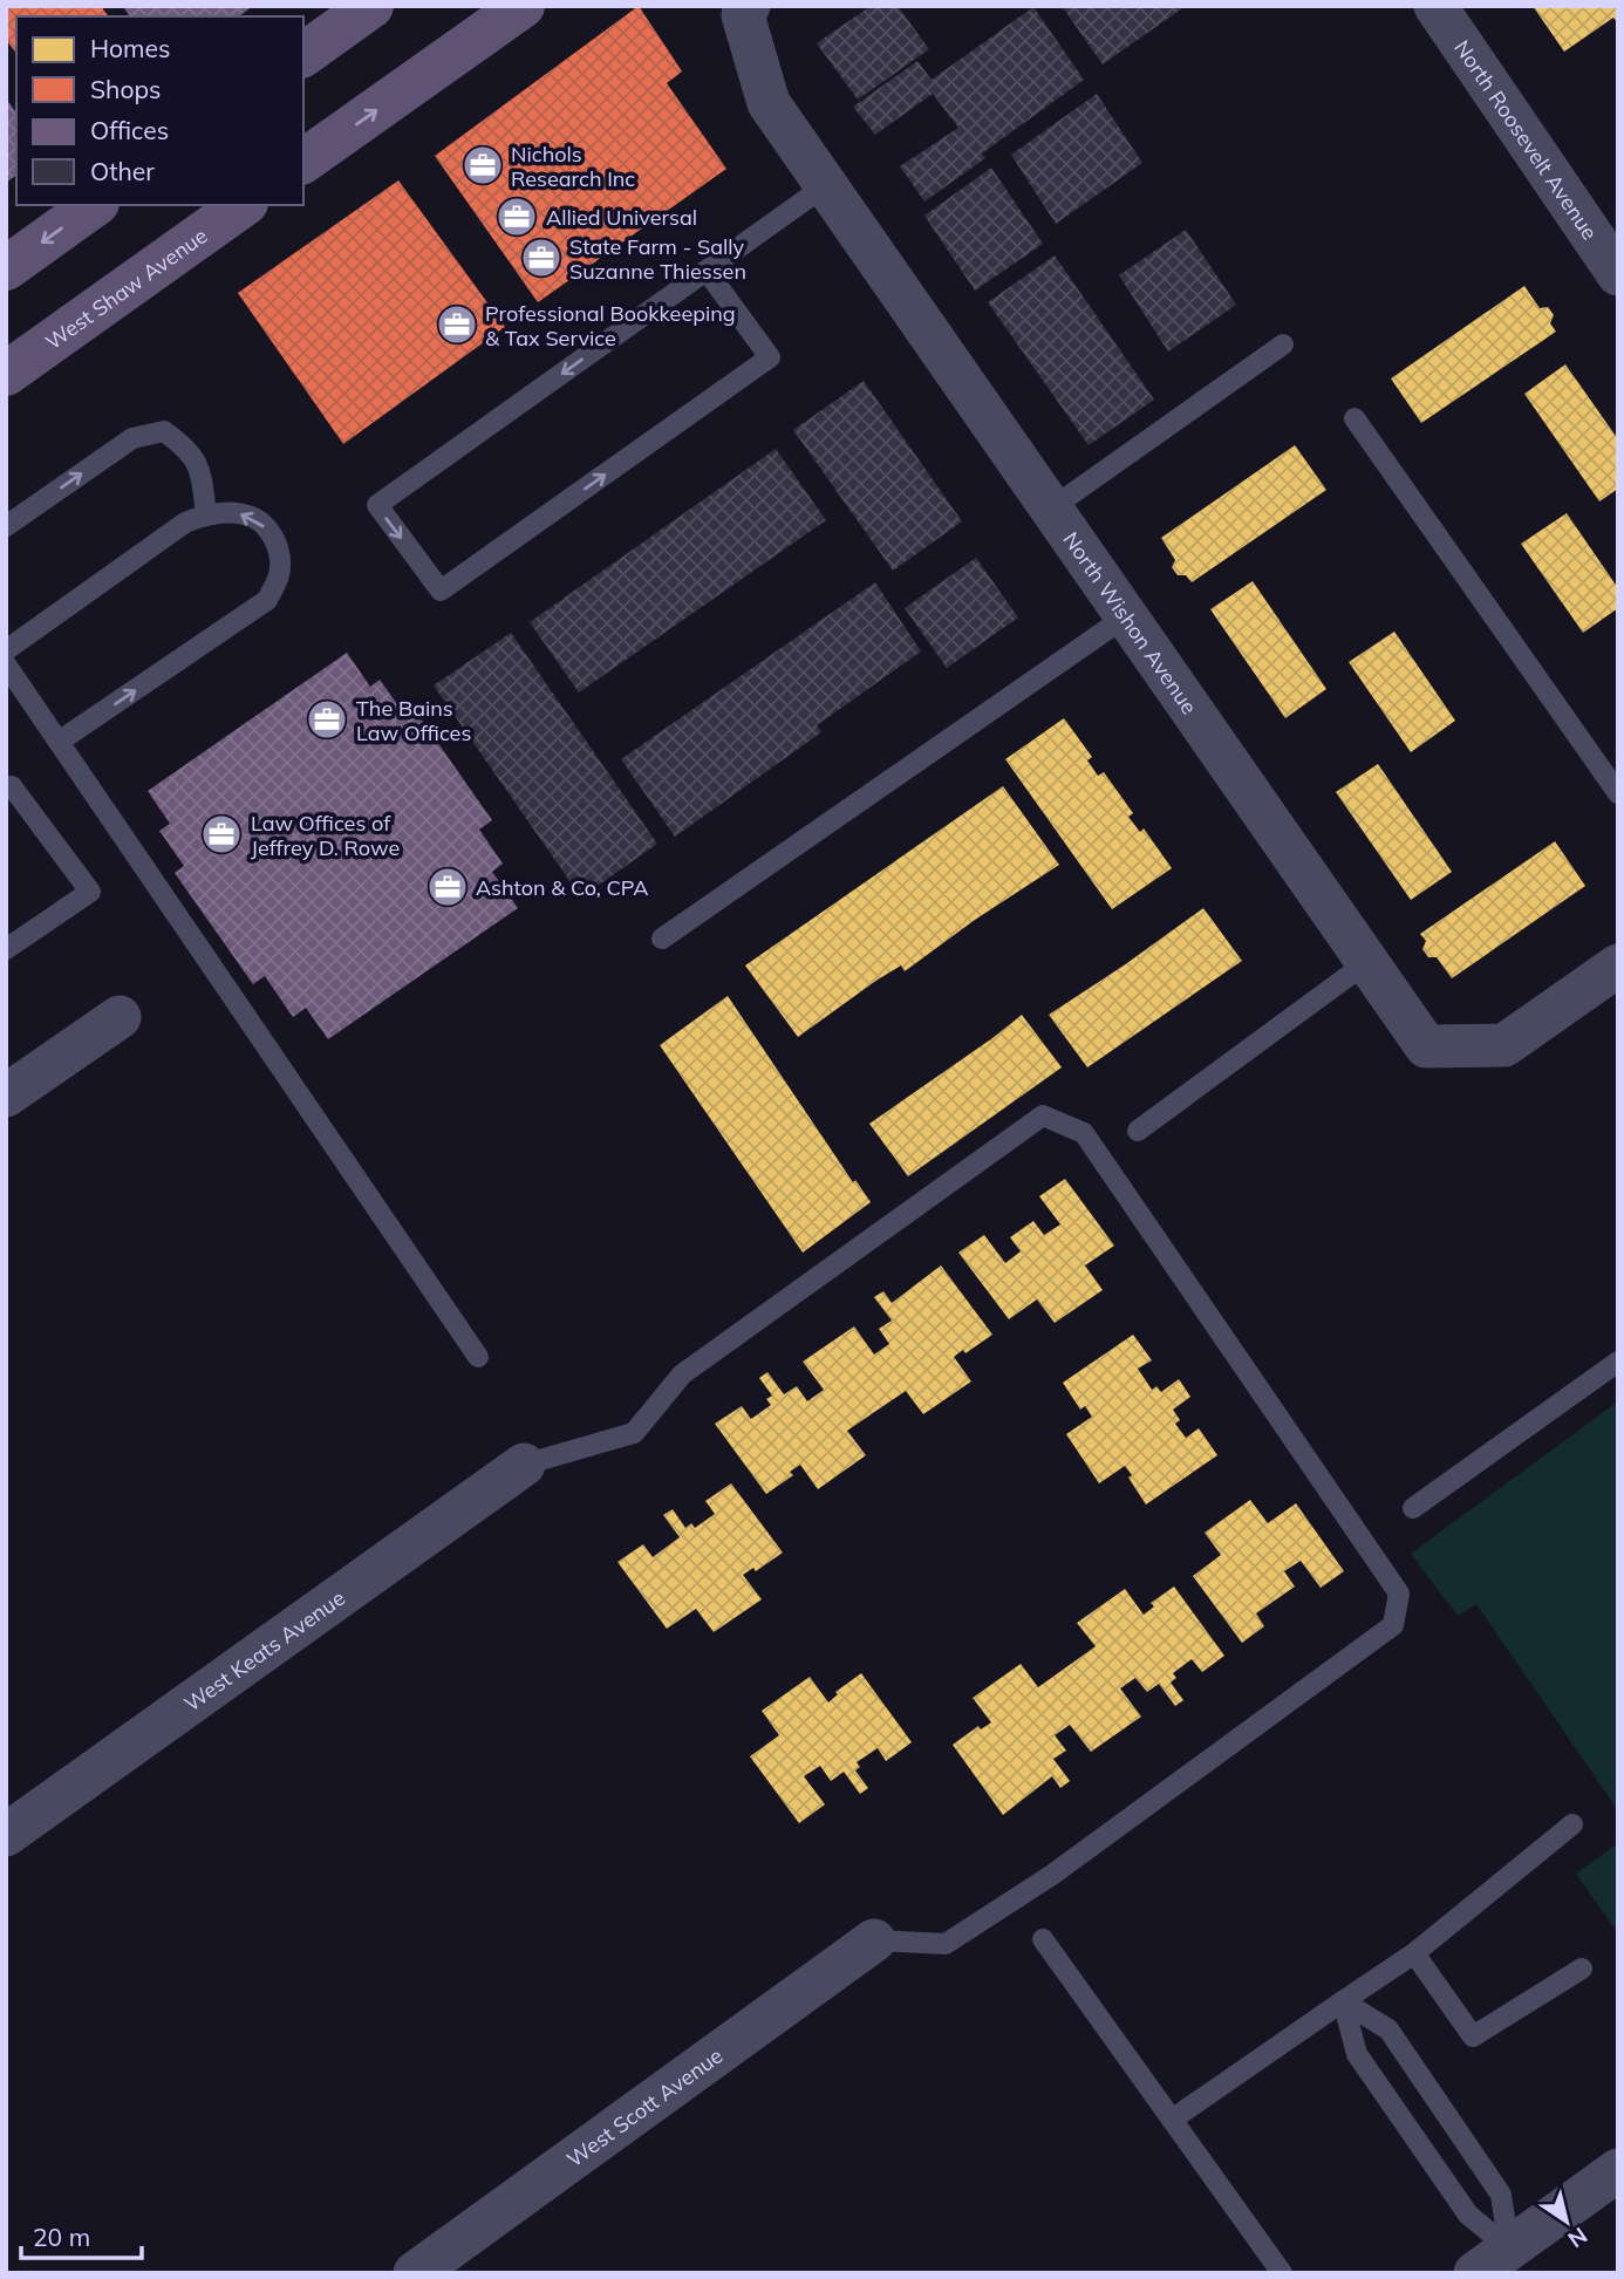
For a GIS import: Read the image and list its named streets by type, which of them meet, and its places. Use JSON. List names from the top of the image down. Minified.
{"streets":{"main road":["West Shaw Avenue"],"street":["North Roosevelt Avenue","North Wishon Avenue","West Keats Avenue","West Scott Avenue"]},"places":{"office":["Nichols Research Inc","Allied Universal","State Farm - Sally Suzanne Thiessen","Professional Bookkeeping & Tax Service","The Bains Law Offices","Law Offices of Jeffrey D. Rowe","Ashton & Co, CPA"]},"legend":["Homes","Shops","Offices","Other"],"scale_bar":"20 m","north":"bottom right"}
